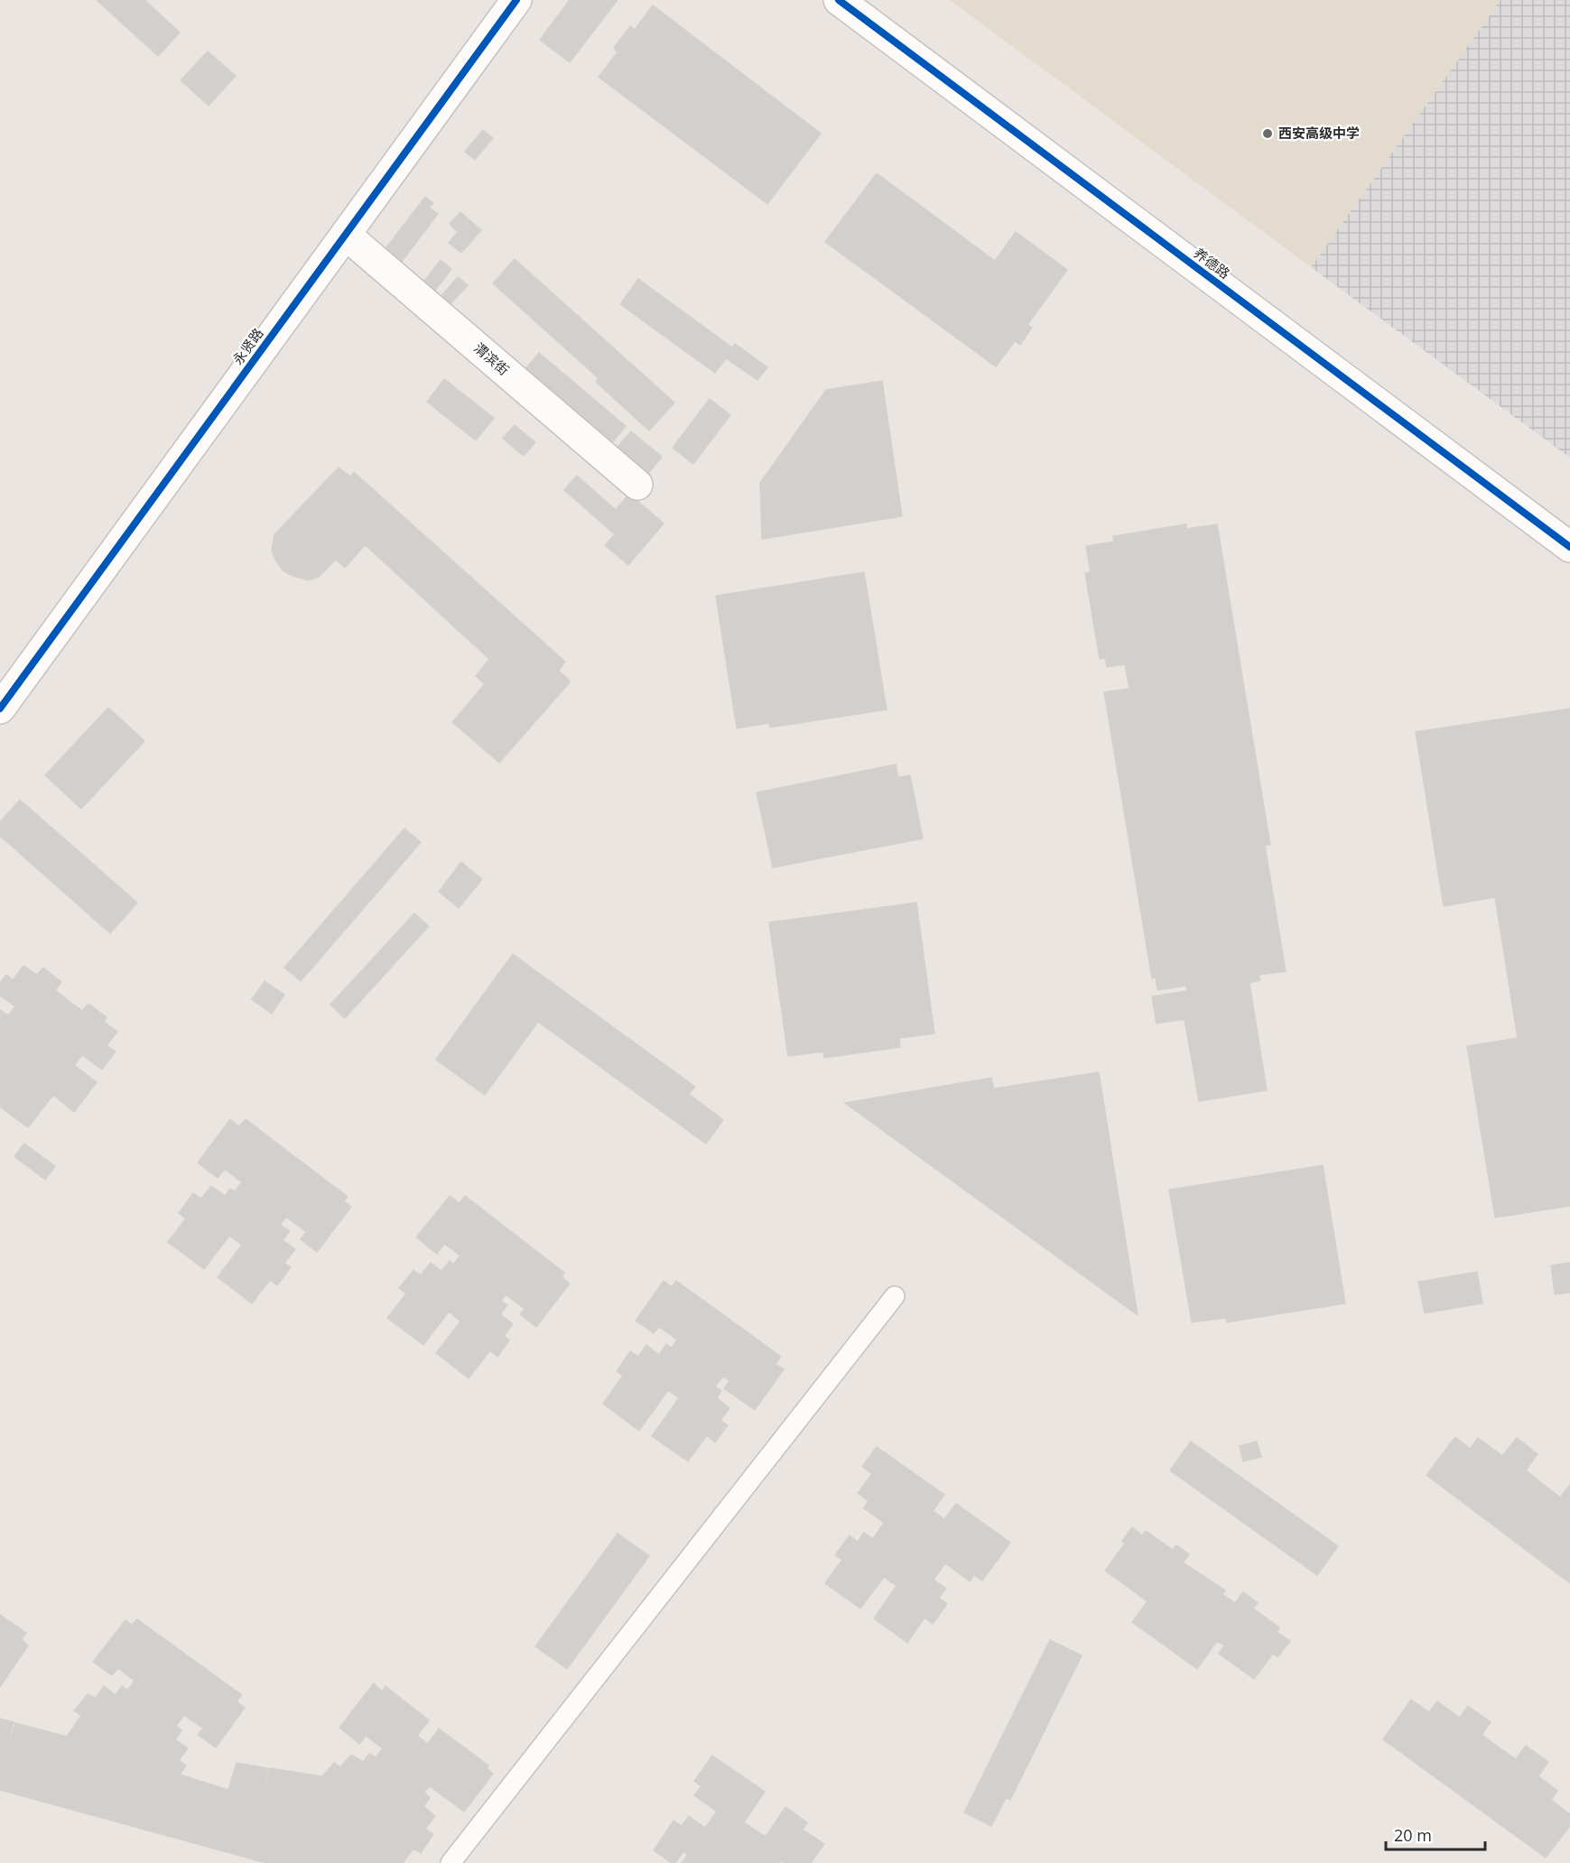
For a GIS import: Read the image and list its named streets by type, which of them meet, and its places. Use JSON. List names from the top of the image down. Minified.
{"streets":{"street":["养德路","永贤路","渭滨街"]},"crossings":[["永贤路","渭滨街"]],"places":["西安高级中学"],"scale_bar":"20 m"}
